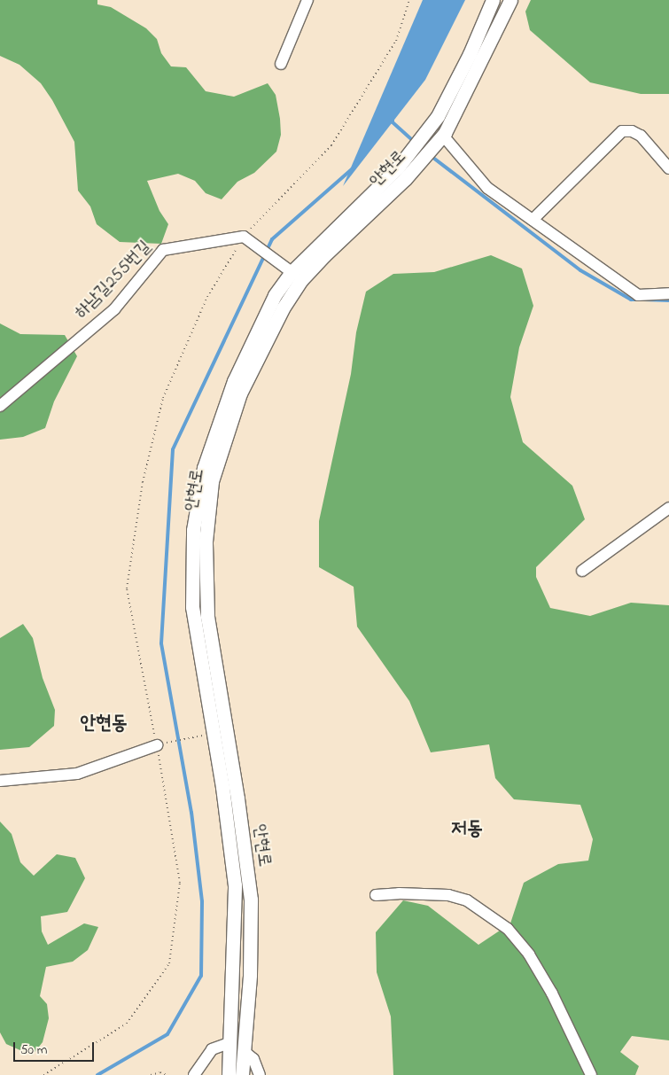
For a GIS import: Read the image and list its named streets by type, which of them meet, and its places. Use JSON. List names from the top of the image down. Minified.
{"streets":{"street":["안현로","하남길255번길"]},"crossings":[["안현로","하남길255번길"]],"districts":["안현동","저동"],"scale_bar":"50 m"}
